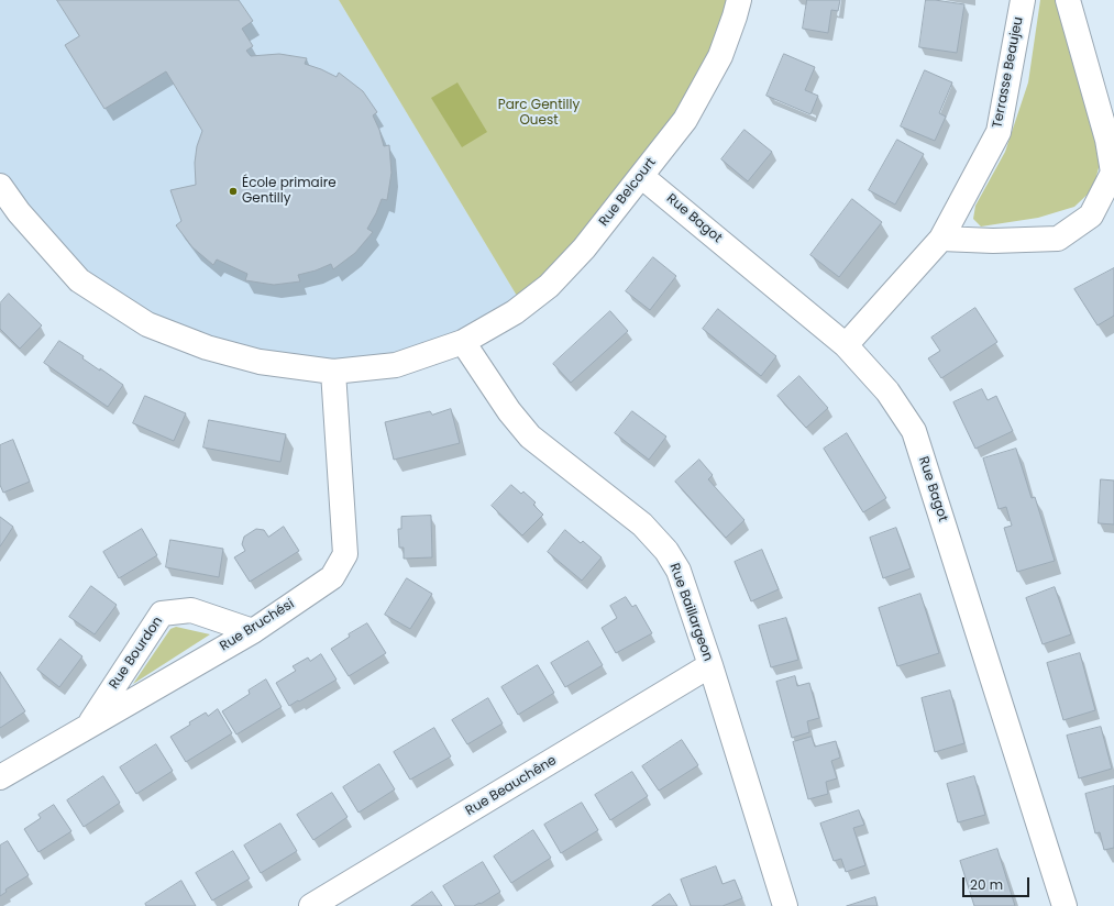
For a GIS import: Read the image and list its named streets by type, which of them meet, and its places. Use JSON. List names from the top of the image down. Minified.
{"streets":{"street":["Terrasse Beaujeu","Rue Belcourt","Rue Bagot","Rue Baillargeon","Rue Bruchési","Rue Bourdon","Rue Beauchêne"]},"crossings":[["Terrasse Beaujeu","Rue Bagot"],["Rue Belcourt","Rue Bagot"],["Rue Belcourt","Rue Baillargeon"],["Rue Belcourt","Rue Bruchési"],["Rue Baillargeon","Rue Beauchêne"],["Rue Bruchési","Rue Bourdon"]],"parks":["Parc Gentilly Ouest"],"places":["École primaire Gentilly"],"scale_bar":"20 m"}
